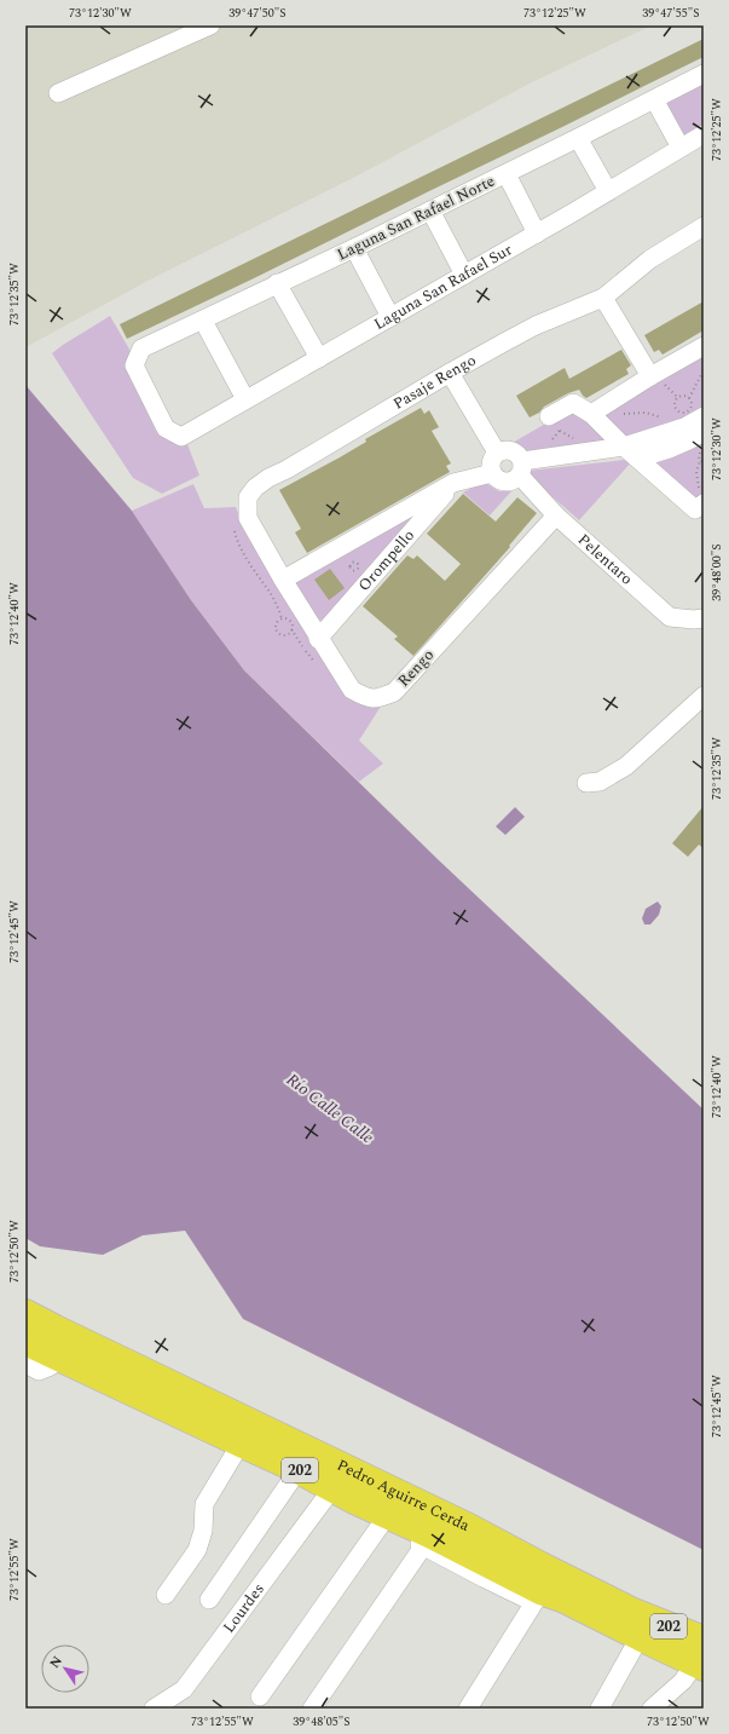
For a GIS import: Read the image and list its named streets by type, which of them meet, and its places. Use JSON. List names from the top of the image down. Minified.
{"streets":{"highway":["202","Pedro Aguirre Cerda"],"street":["Laguna San Rafael Norte","Laguna San Rafael Sur","Pasaje Rengo","Pelentaro","Orompello","Rengo","Lourdes"]},"crossings":[["Laguna San Rafael Norte","Laguna San Rafael Sur"],["Pasaje Rengo","Orompello"],["Pasaje Rengo","Rengo"],["Pelentaro","Orompello"],["Pelentaro","Rengo"],["Orompello","Rengo"]],"water":["Río Calle Calle"],"north":"top left","coordinates":["73°12'30\"W","39°47'50\"S","73°12'25\"W","39°47'55\"S","73°12'35\"W","39°48'00\"S","73°12'40\"W","73°12'45\"W","73°12'50\"W","73°12'55\"W","39°48'05\"S"]}
